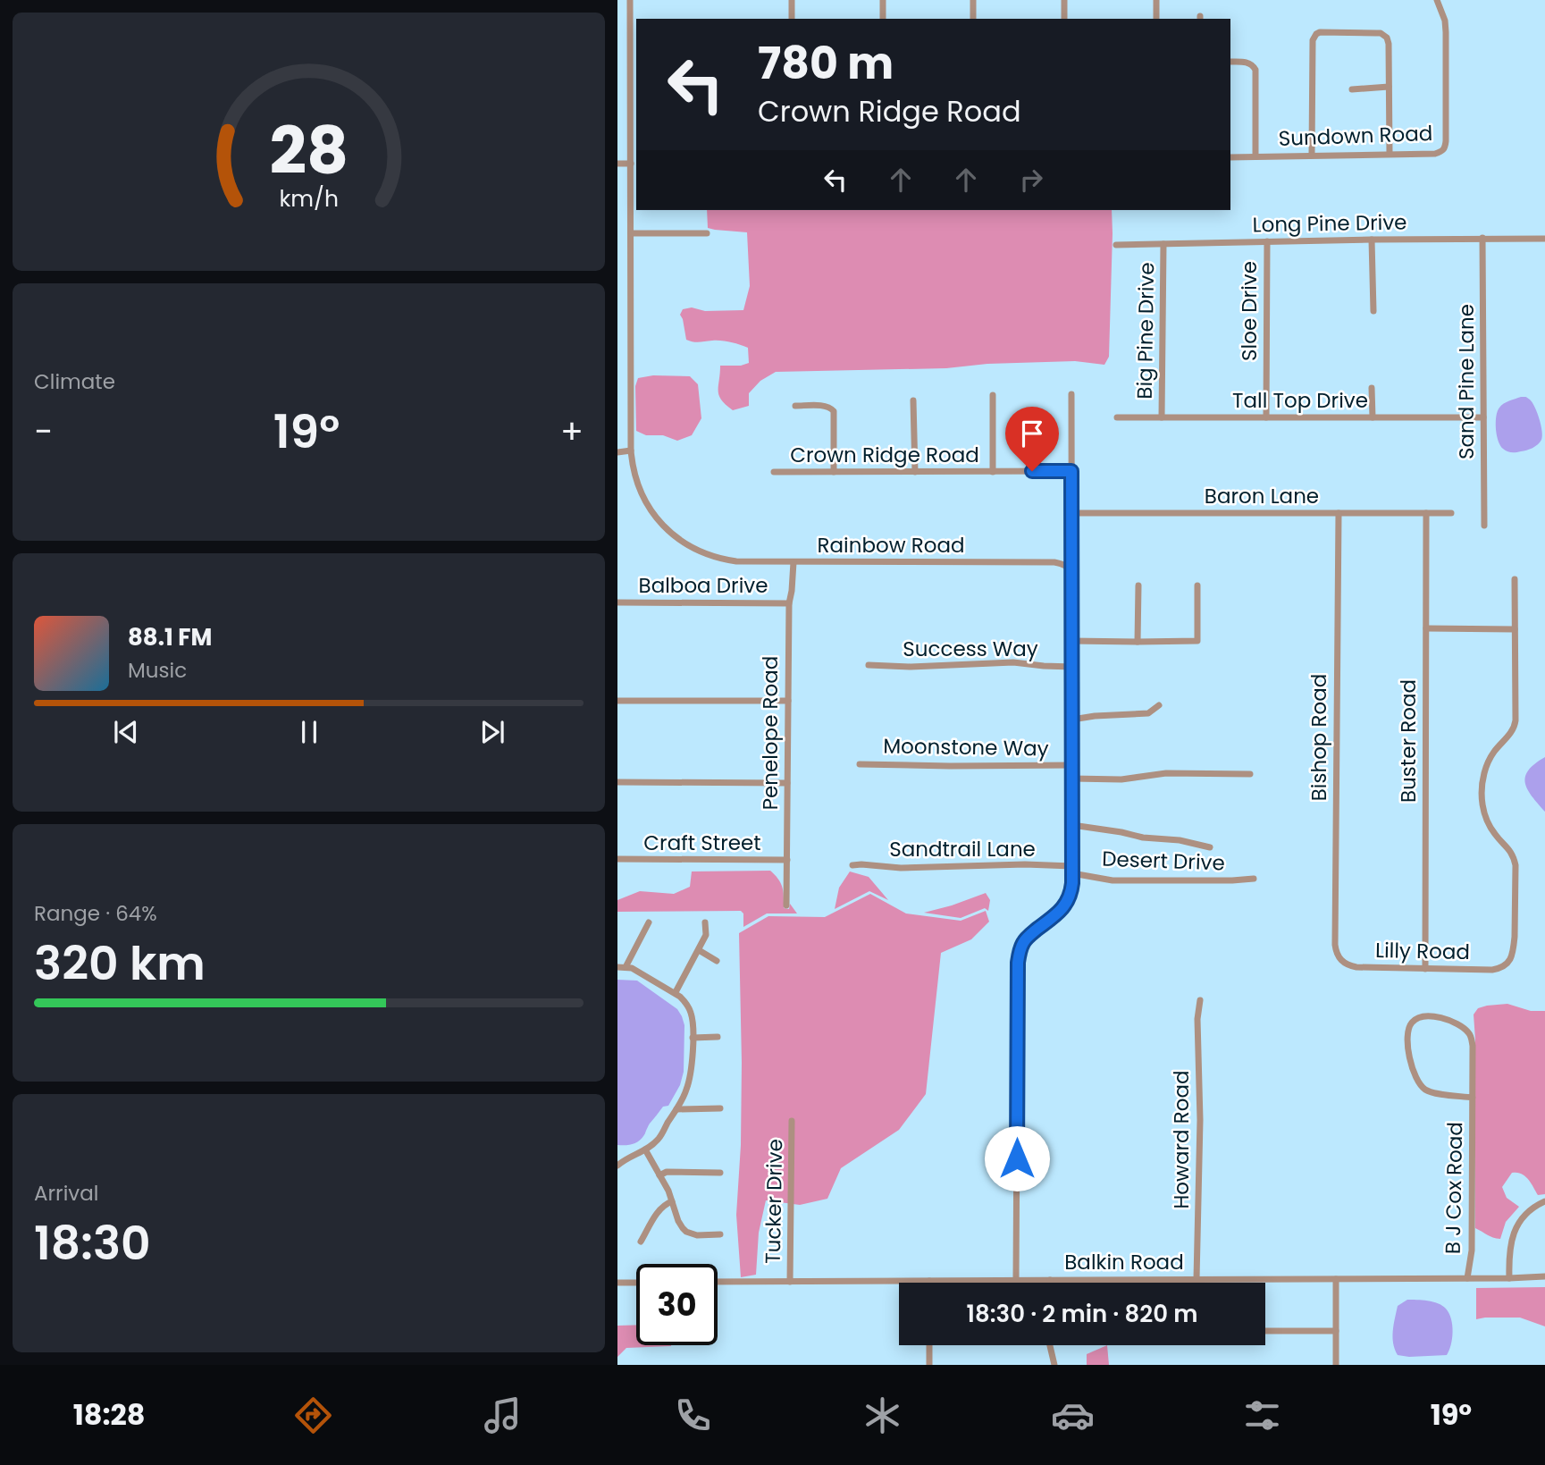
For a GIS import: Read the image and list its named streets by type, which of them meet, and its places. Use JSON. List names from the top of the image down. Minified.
{"streets":{"street":["Sundown Road","Long Pine Drive","Sloe Drive","Big Pine Drive","Sand Pine Lane","Tall Top Drive","Crown Ridge Road","Baron Lane","Rainbow Road","Balboa Drive","Success Way","Penelope Road","Bishop Road","Buster Road","Moonstone Way","Craft Street","Sandtrail Lane","Desert Drive","Lilly Road","Howard Road","B J Cox Road","Tucker Drive","Balkin Road"]},"crossings":[["Long Pine Drive","Sloe Drive"],["Long Pine Drive","Big Pine Drive"],["Long Pine Drive","Sand Pine Lane"],["Sloe Drive","Tall Top Drive"],["Big Pine Drive","Tall Top Drive"],["Sand Pine Lane","Tall Top Drive"],["Baron Lane","Bishop Road"],["Baron Lane","Buster Road"],["Rainbow Road","Penelope Road"],["Balboa Drive","Penelope Road"],["Penelope Road","Craft Street"],["Bishop Road","Lilly Road"],["Buster Road","Lilly Road"],["Sandtrail Lane","Desert Drive"],["Howard Road","Balkin Road"],["B J Cox Road","Balkin Road"],["Tucker Drive","Balkin Road"]],"page":{"turn":["780 m","Crown Ridge Road"],"tile":["Climate",["Range · 64%","320 km"],["Arrival","18:30"]],"heat":["−","19°","+"],"song":["88.1 FM","Music"],"limit":"30","trip":"18:30 · 2 min · 820 m","tabs":["18:28","19°"],"gauge":["28","km/h"]}}
